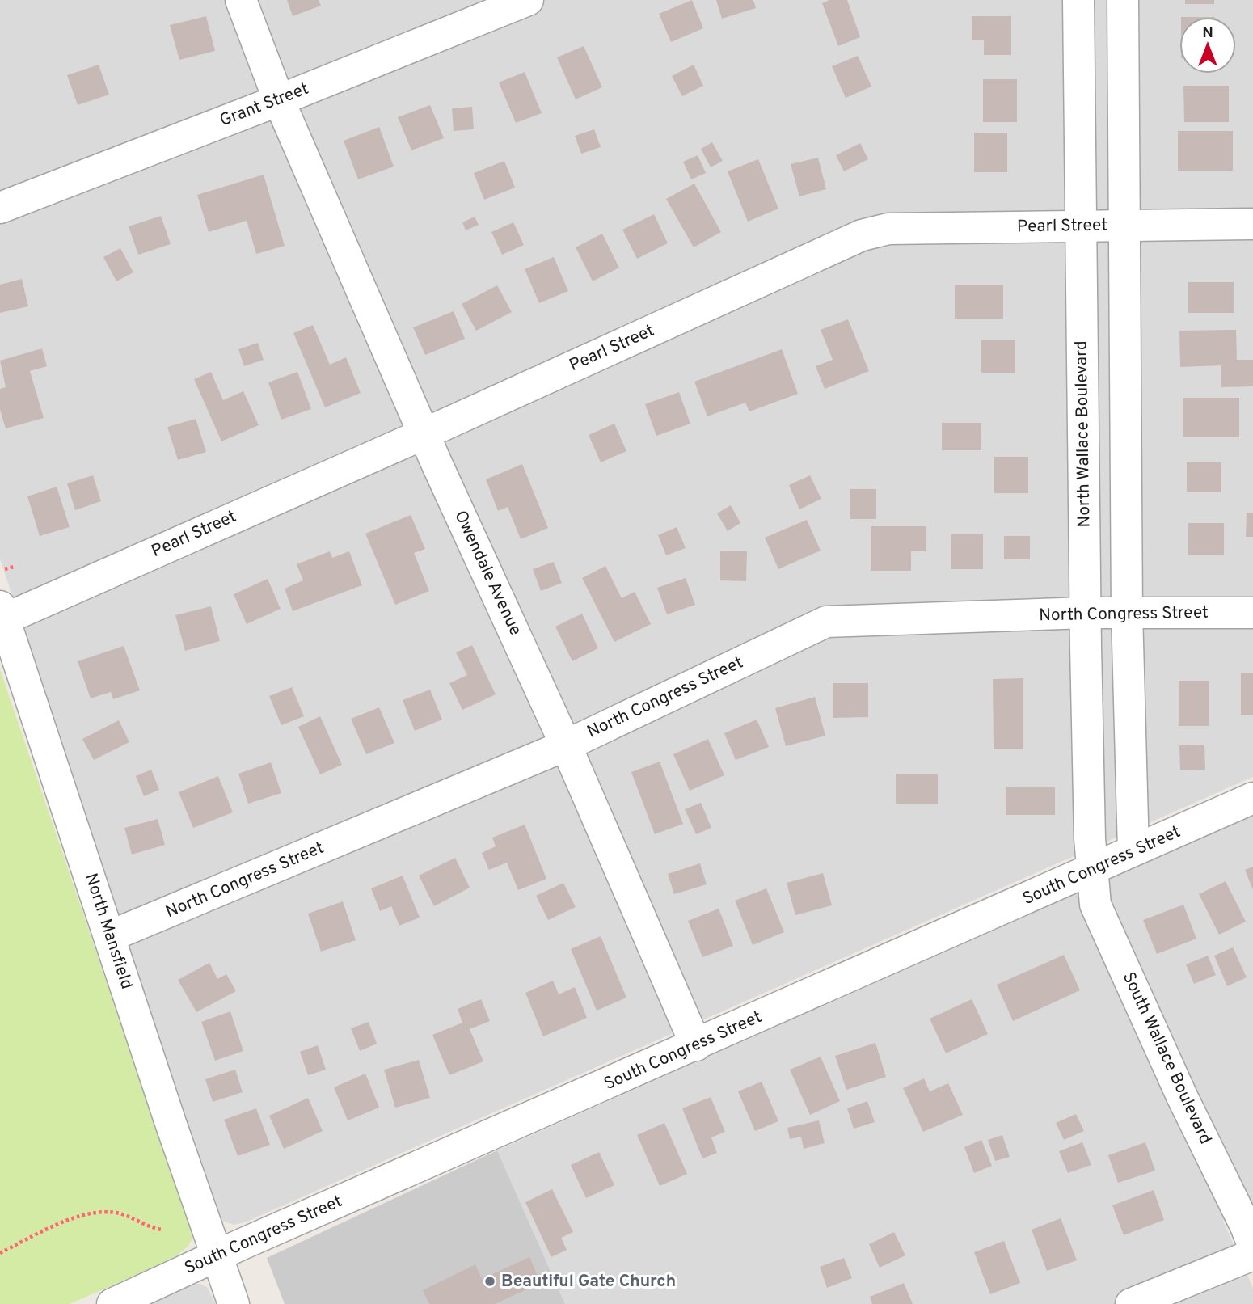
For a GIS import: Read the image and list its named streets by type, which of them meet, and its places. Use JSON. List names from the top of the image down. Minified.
{"streets":{"street":["Grant Street","Pearl Street","North Wallace Boulevard","Owendale Avenue","North Congress Street","South Congress Street","North Mansfield","South Wallace Boulevard"]},"crossings":[["Grant Street","Owendale Avenue"],["Pearl Street","North Wallace Boulevard"],["Pearl Street","Owendale Avenue"],["Pearl Street","North Mansfield"],["North Wallace Boulevard","North Congress Street"],["North Wallace Boulevard","South Congress Street"],["North Wallace Boulevard","South Wallace Boulevard"],["Owendale Avenue","North Congress Street"],["Owendale Avenue","South Congress Street"],["North Congress Street","North Mansfield"],["South Congress Street","North Mansfield"],["South Congress Street","South Wallace Boulevard"]],"places":["Beautiful Gate Church"],"north":"top"}
